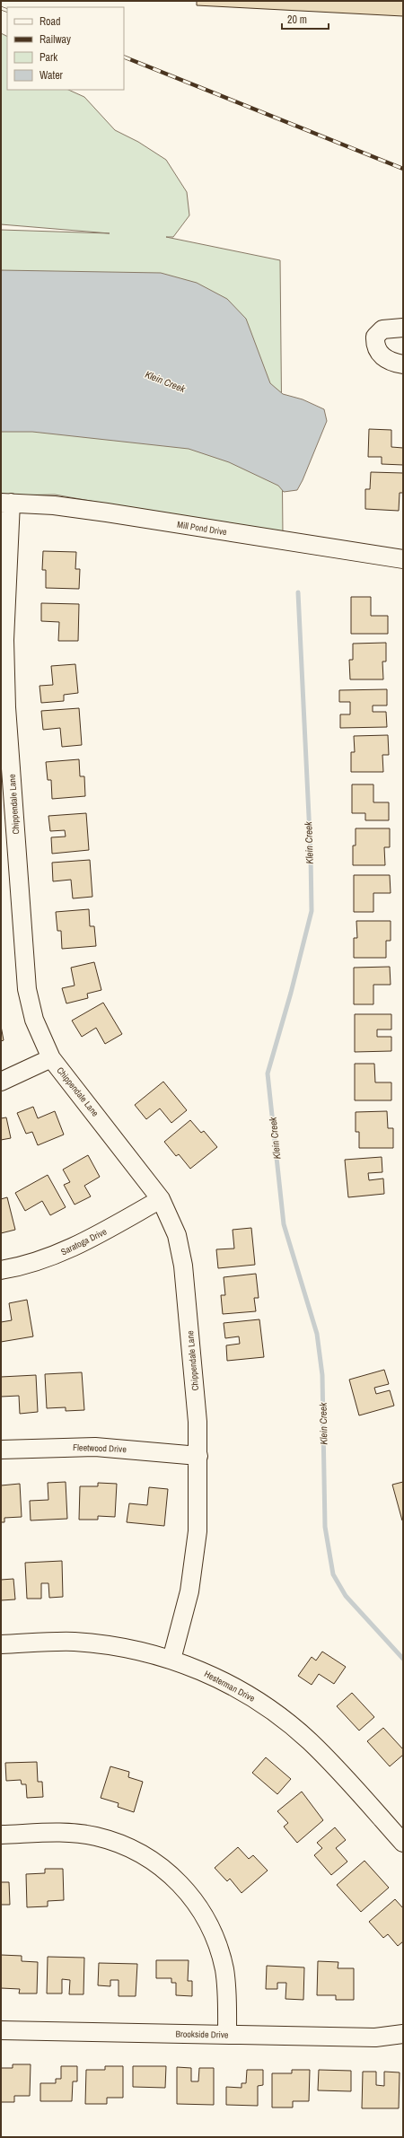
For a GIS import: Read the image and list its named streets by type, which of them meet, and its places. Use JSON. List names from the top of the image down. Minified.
{"streets":{"street":["Mill Pond Drive","Chippendale Lane","Saratoga Drive","Fleetwood Drive","Hesterman Drive","Brookside Drive"]},"crossings":[["Mill Pond Drive","Chippendale Lane"],["Chippendale Lane","Saratoga Drive"],["Chippendale Lane","Fleetwood Drive"],["Chippendale Lane","Hesterman Drive"]],"water":["Klein Creek"],"legend":["Road","Railway","Park","Water"],"scale_bar":"20 m"}
